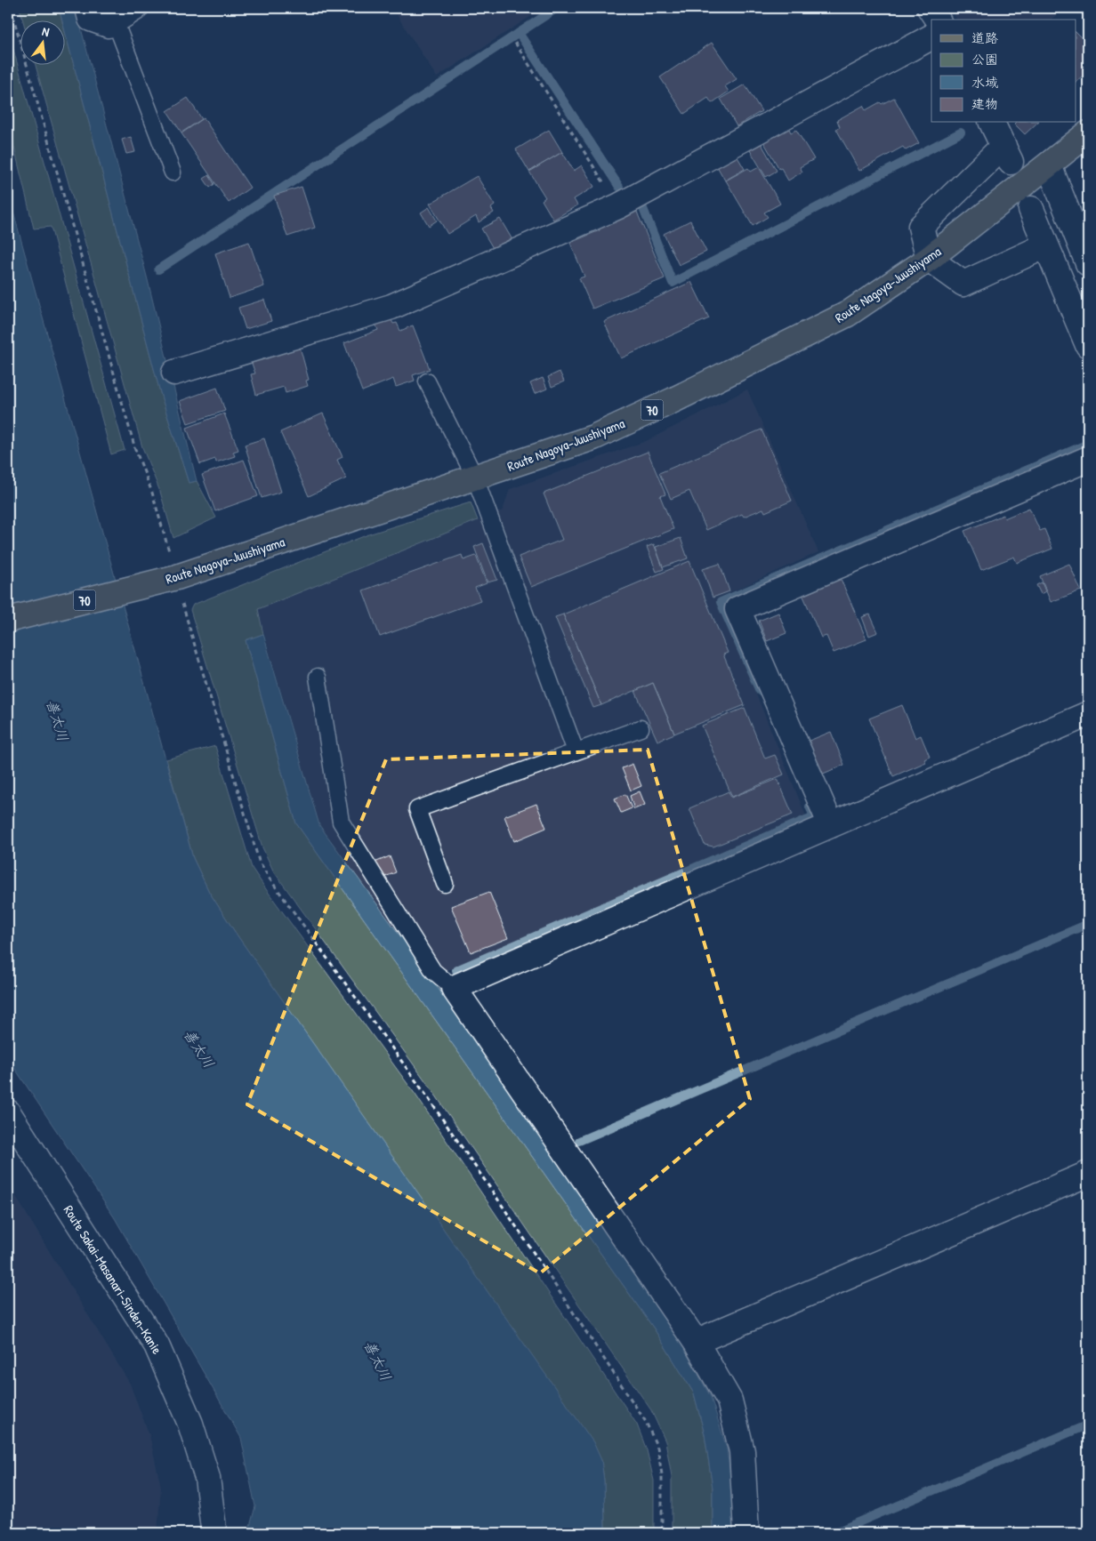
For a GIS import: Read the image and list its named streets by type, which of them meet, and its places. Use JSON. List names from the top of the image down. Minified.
{"streets":{"main road":["Route Nagoya-Juushiyama","70"],"street":["Route Sakai-Masanari-Sinden-Kanie"]},"water":["善太川"],"legend":["道路","公園","水域","建物"],"north":"top"}
